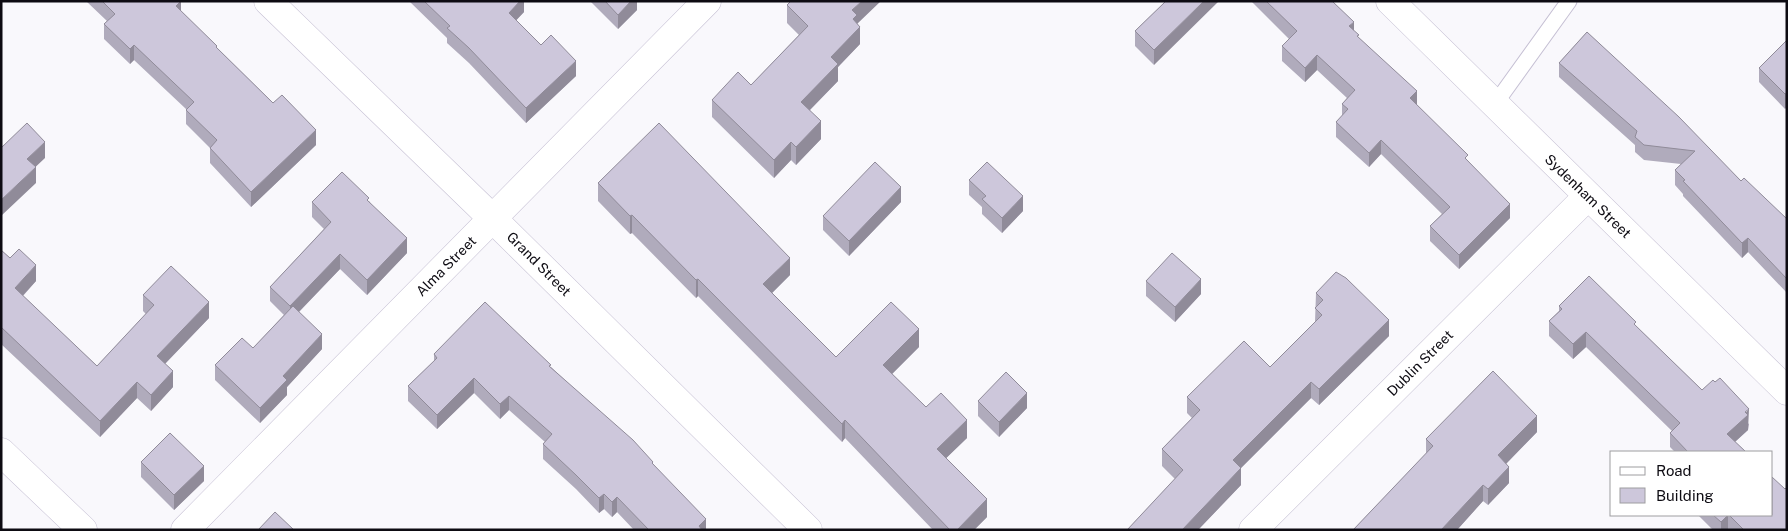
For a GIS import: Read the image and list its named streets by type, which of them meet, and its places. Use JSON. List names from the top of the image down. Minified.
{"streets":{"street":["Sydenham Street","Grand Street","Alma Street","Dublin Street"]},"crossings":[["Sydenham Street","Dublin Street"],["Grand Street","Alma Street"]],"legend":["Road","Building"]}
